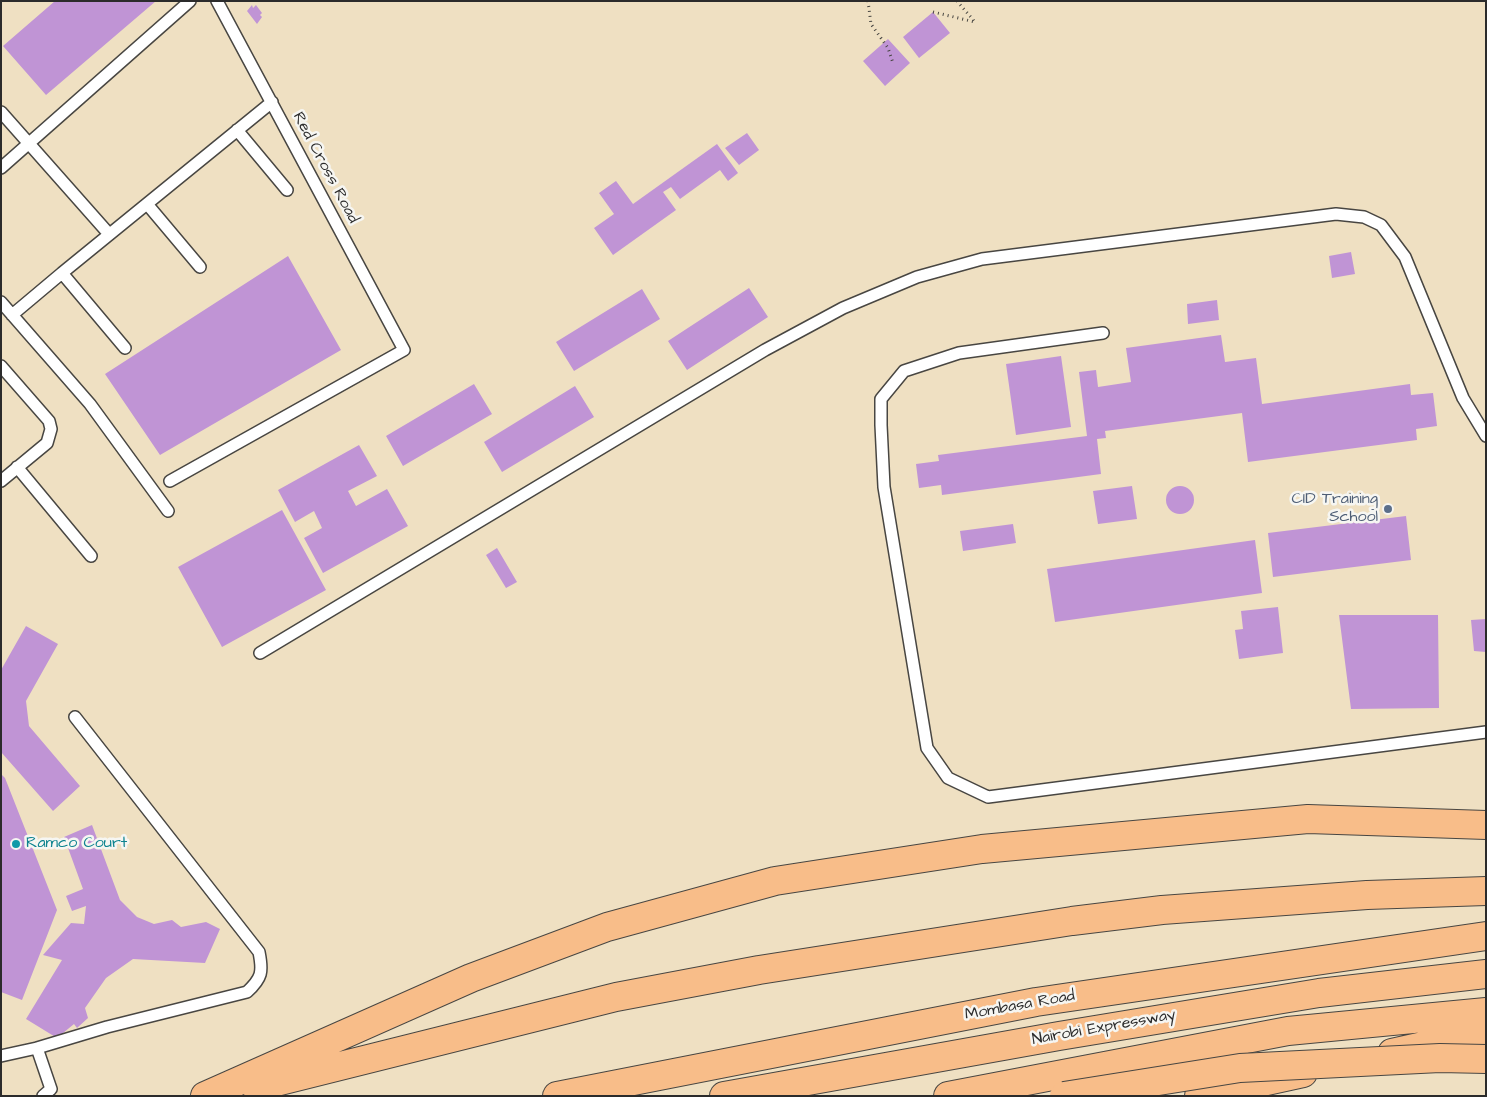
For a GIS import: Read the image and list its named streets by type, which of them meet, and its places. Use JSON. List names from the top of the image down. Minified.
{"streets":{"highway":["Mombasa Road","Nairobi Expressway"],"lane":["Red Cross Road"]},"places":["CID Training School","Ramco Court"]}
